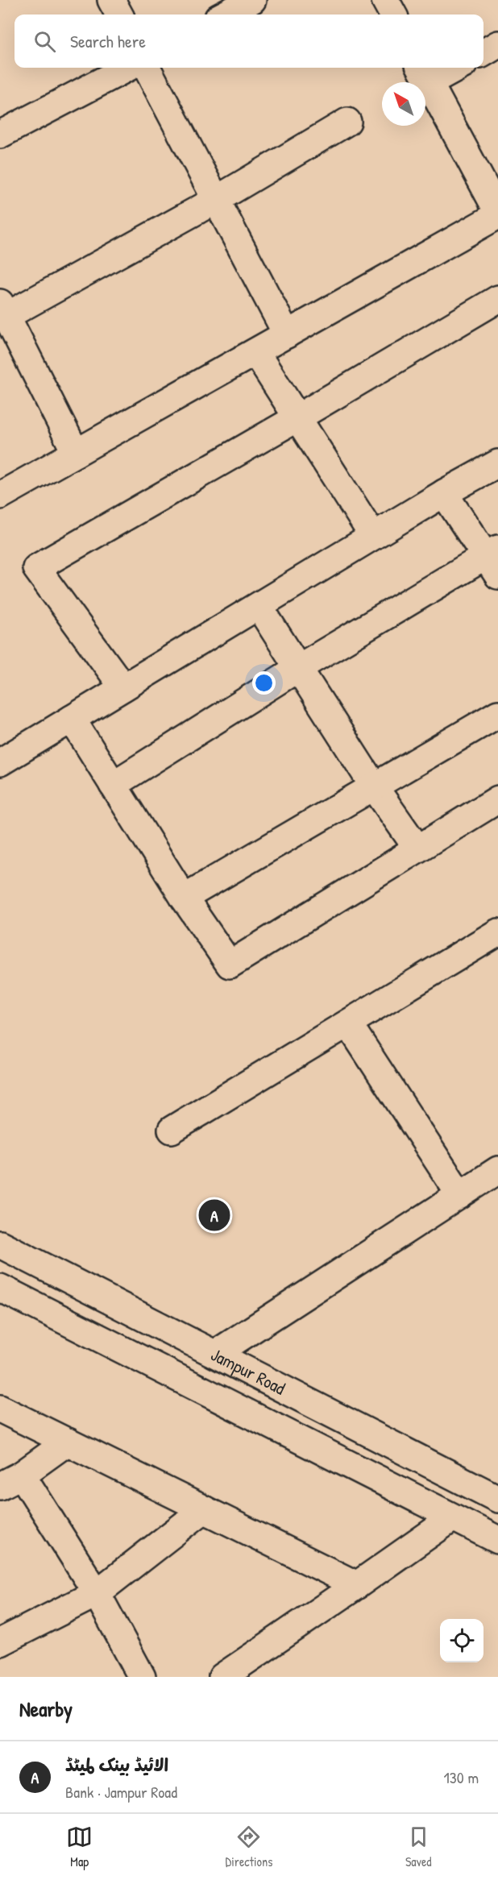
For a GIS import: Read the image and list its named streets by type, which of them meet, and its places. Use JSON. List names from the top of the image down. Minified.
{"streets":{"street":["Jampur Road"]},"north":"top left","page":{"search":"Search here","pins":"A","heading":"Nearby","list":[{"mark":"A","name":"الائیڈ بینک لمیٹڈ","note":"Bank · Jampur Road","value":"130 m"}],"nav":["Map","Directions","Saved"]}}
